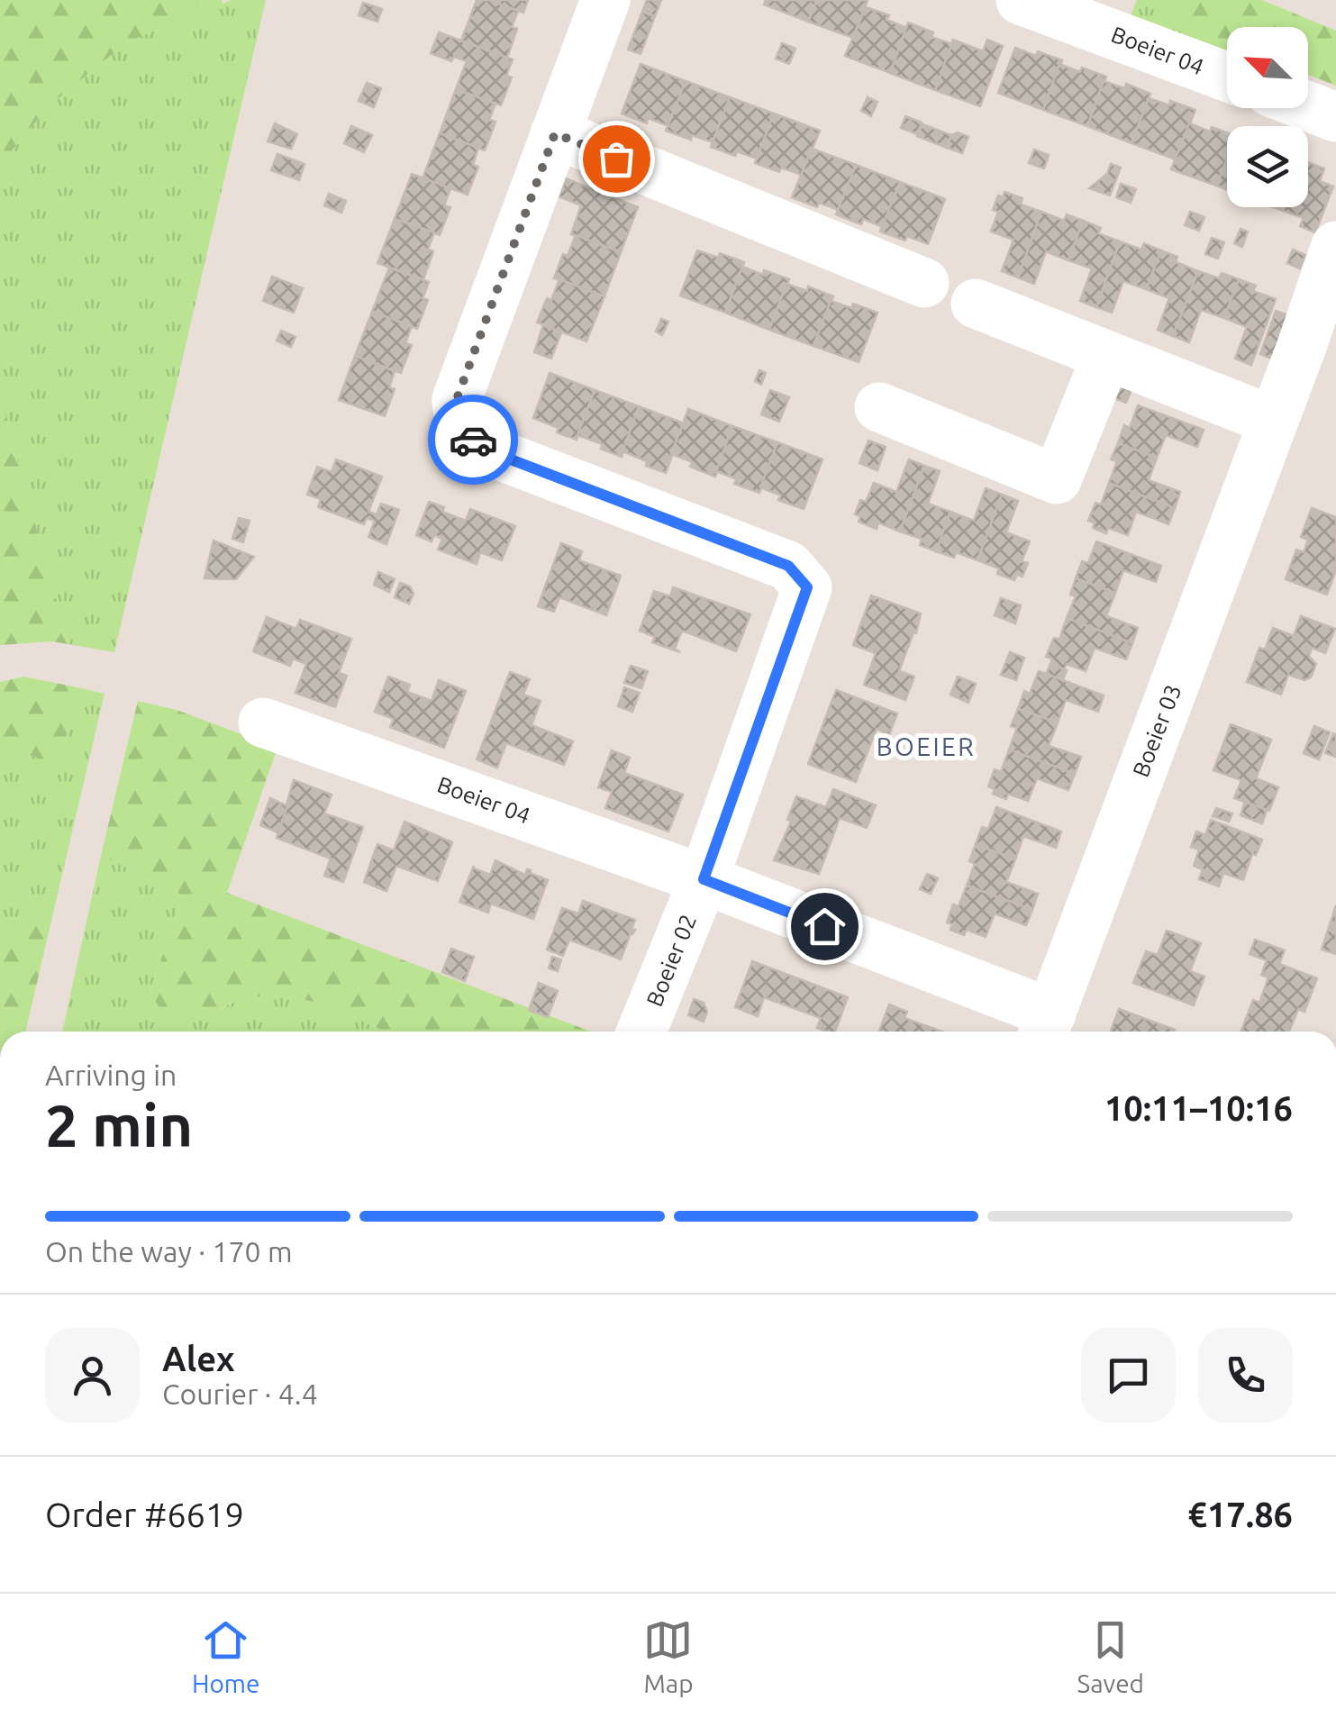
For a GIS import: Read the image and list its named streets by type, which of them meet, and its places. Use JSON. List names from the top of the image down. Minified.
{"streets":{"street":["Boeier 04","Boeier 03","Boeier 02"]},"crossings":[["Boeier 04","Boeier 03"],["Boeier 04","Boeier 02"]],"districts":["BOEIER"],"north":"top left","page":{"heading":["2 min","Arriving in","10:11–10:16"],"panel":["Alex","Courier · 4.4","Order #6619","€17.86"],"bar":"On the way · 170 m","tabs":["Home","Map","Saved"]}}
